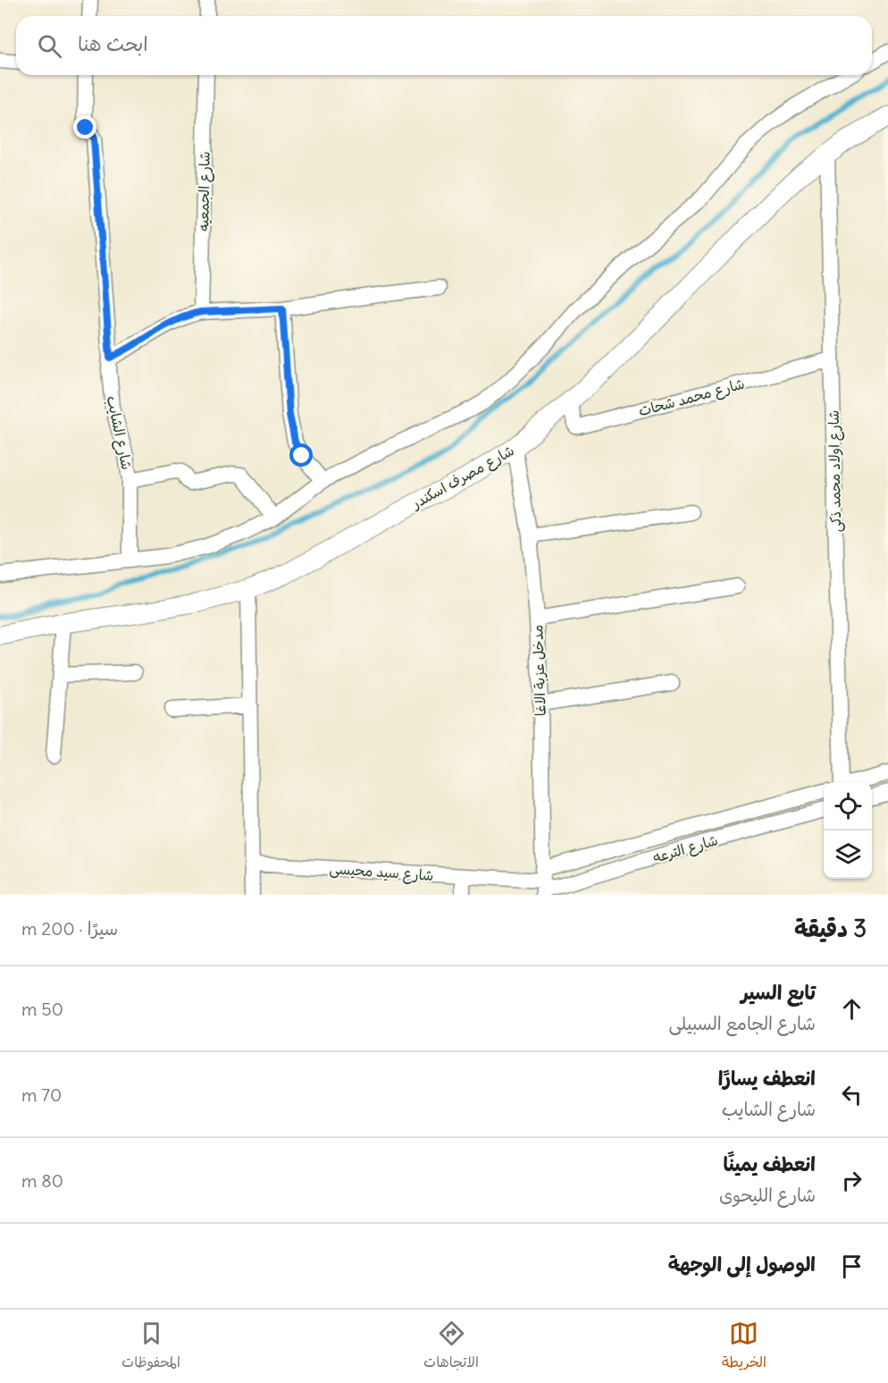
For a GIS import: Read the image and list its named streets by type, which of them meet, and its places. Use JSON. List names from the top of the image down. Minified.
{"streets":{"street":["شارع الجمعيه","شارع محمد شحات","شارع الشايب","شارع اولاد محمد ذكى","شارع مصرف اسكندر","مدخل عزبة الاغا","شارع الترعه","شارع سيد محيسى"]},"crossings":[["شارع محمد شحات","شارع اولاد محمد ذكى"],["شارع محمد شحات","شارع مصرف اسكندر"],["شارع اولاد محمد ذكى","شارع مصرف اسكندر"],["شارع مصرف اسكندر","مدخل عزبة الاغا"],["مدخل عزبة الاغا","شارع الترعه"],["مدخل عزبة الاغا","شارع سيد محيسى"],["شارع الترعه","شارع سيد محيسى"]],"page":{"search":"ابحث هنا","heading":["3 دقيقة","سيرًا · 200 m"],"list":[["تابع السير","شارع الجامع السبيلى","50 m"],["انعطف يسارًا","شارع الشايب","70 m"],["انعطف يمينًا","شارع الليحوى","80 m"],"الوصول إلى الوجهة"],"nav":["الخريطة","الاتجاهات","المحفوظات"]}}
